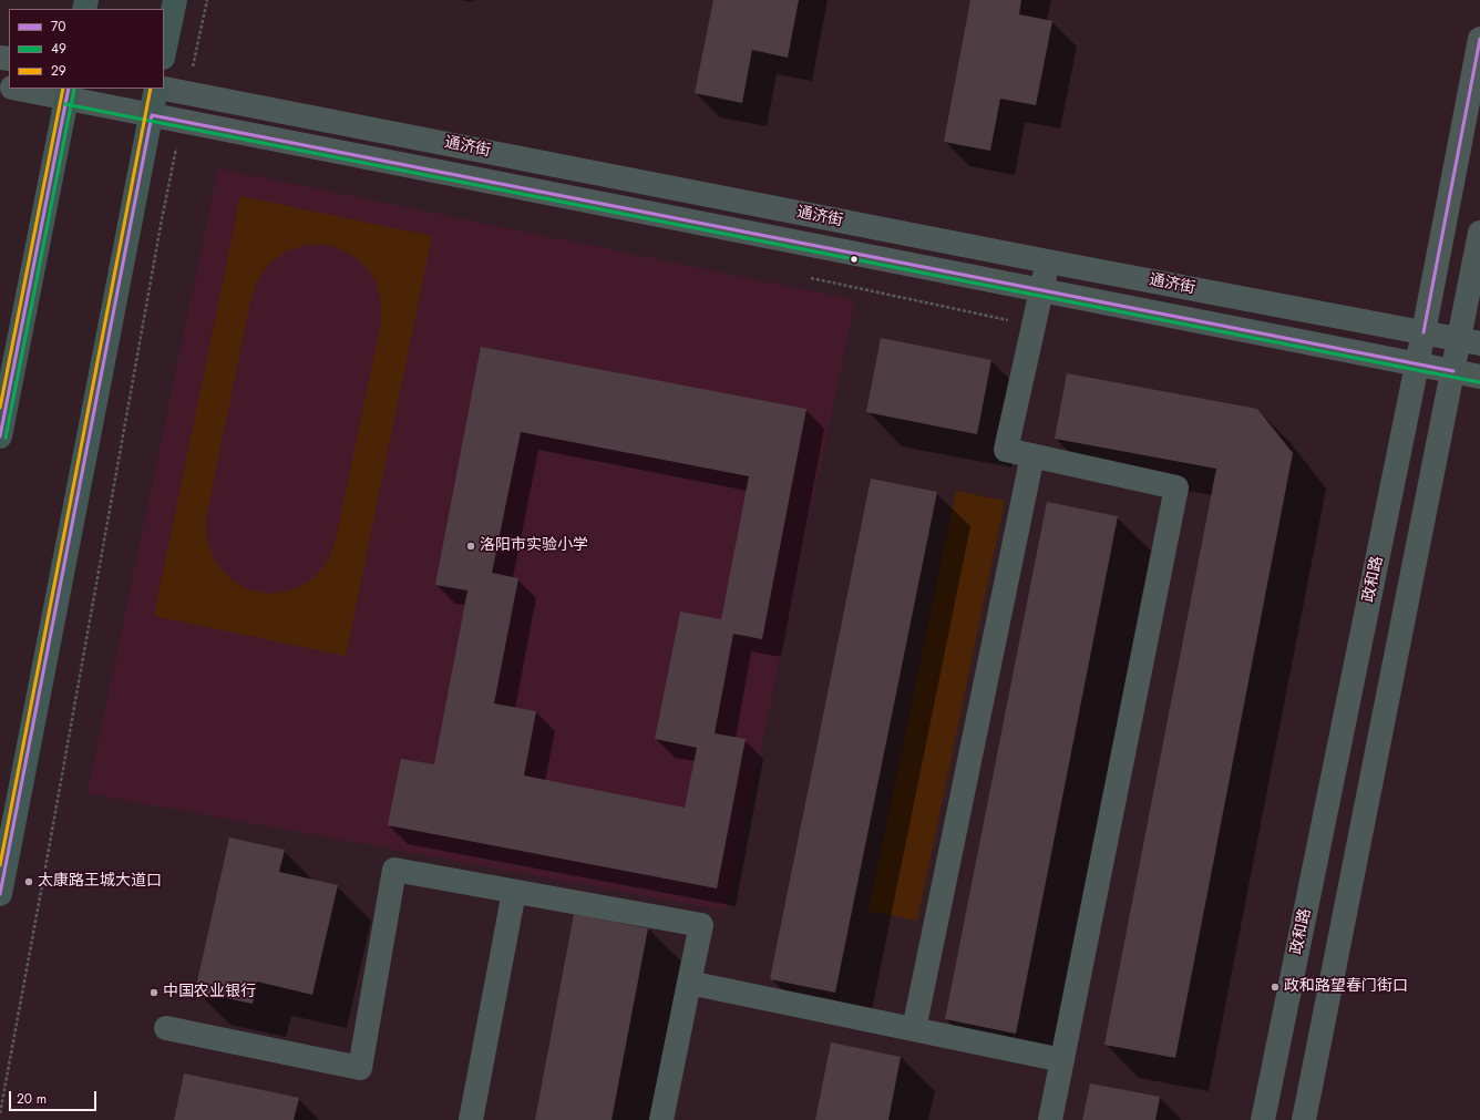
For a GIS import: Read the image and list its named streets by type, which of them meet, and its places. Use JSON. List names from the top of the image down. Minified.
{"streets":{"street":["通济街","政和路"]},"crossings":[["通济街","政和路"]],"places":["洛阳市实验小学","太康路王城大道口","政和路望春门街口","中国农业银行"],"lines":["transit line 70","transit line 49","transit line 29"],"legend":["70","49","29"],"scale_bar":"20 m"}
